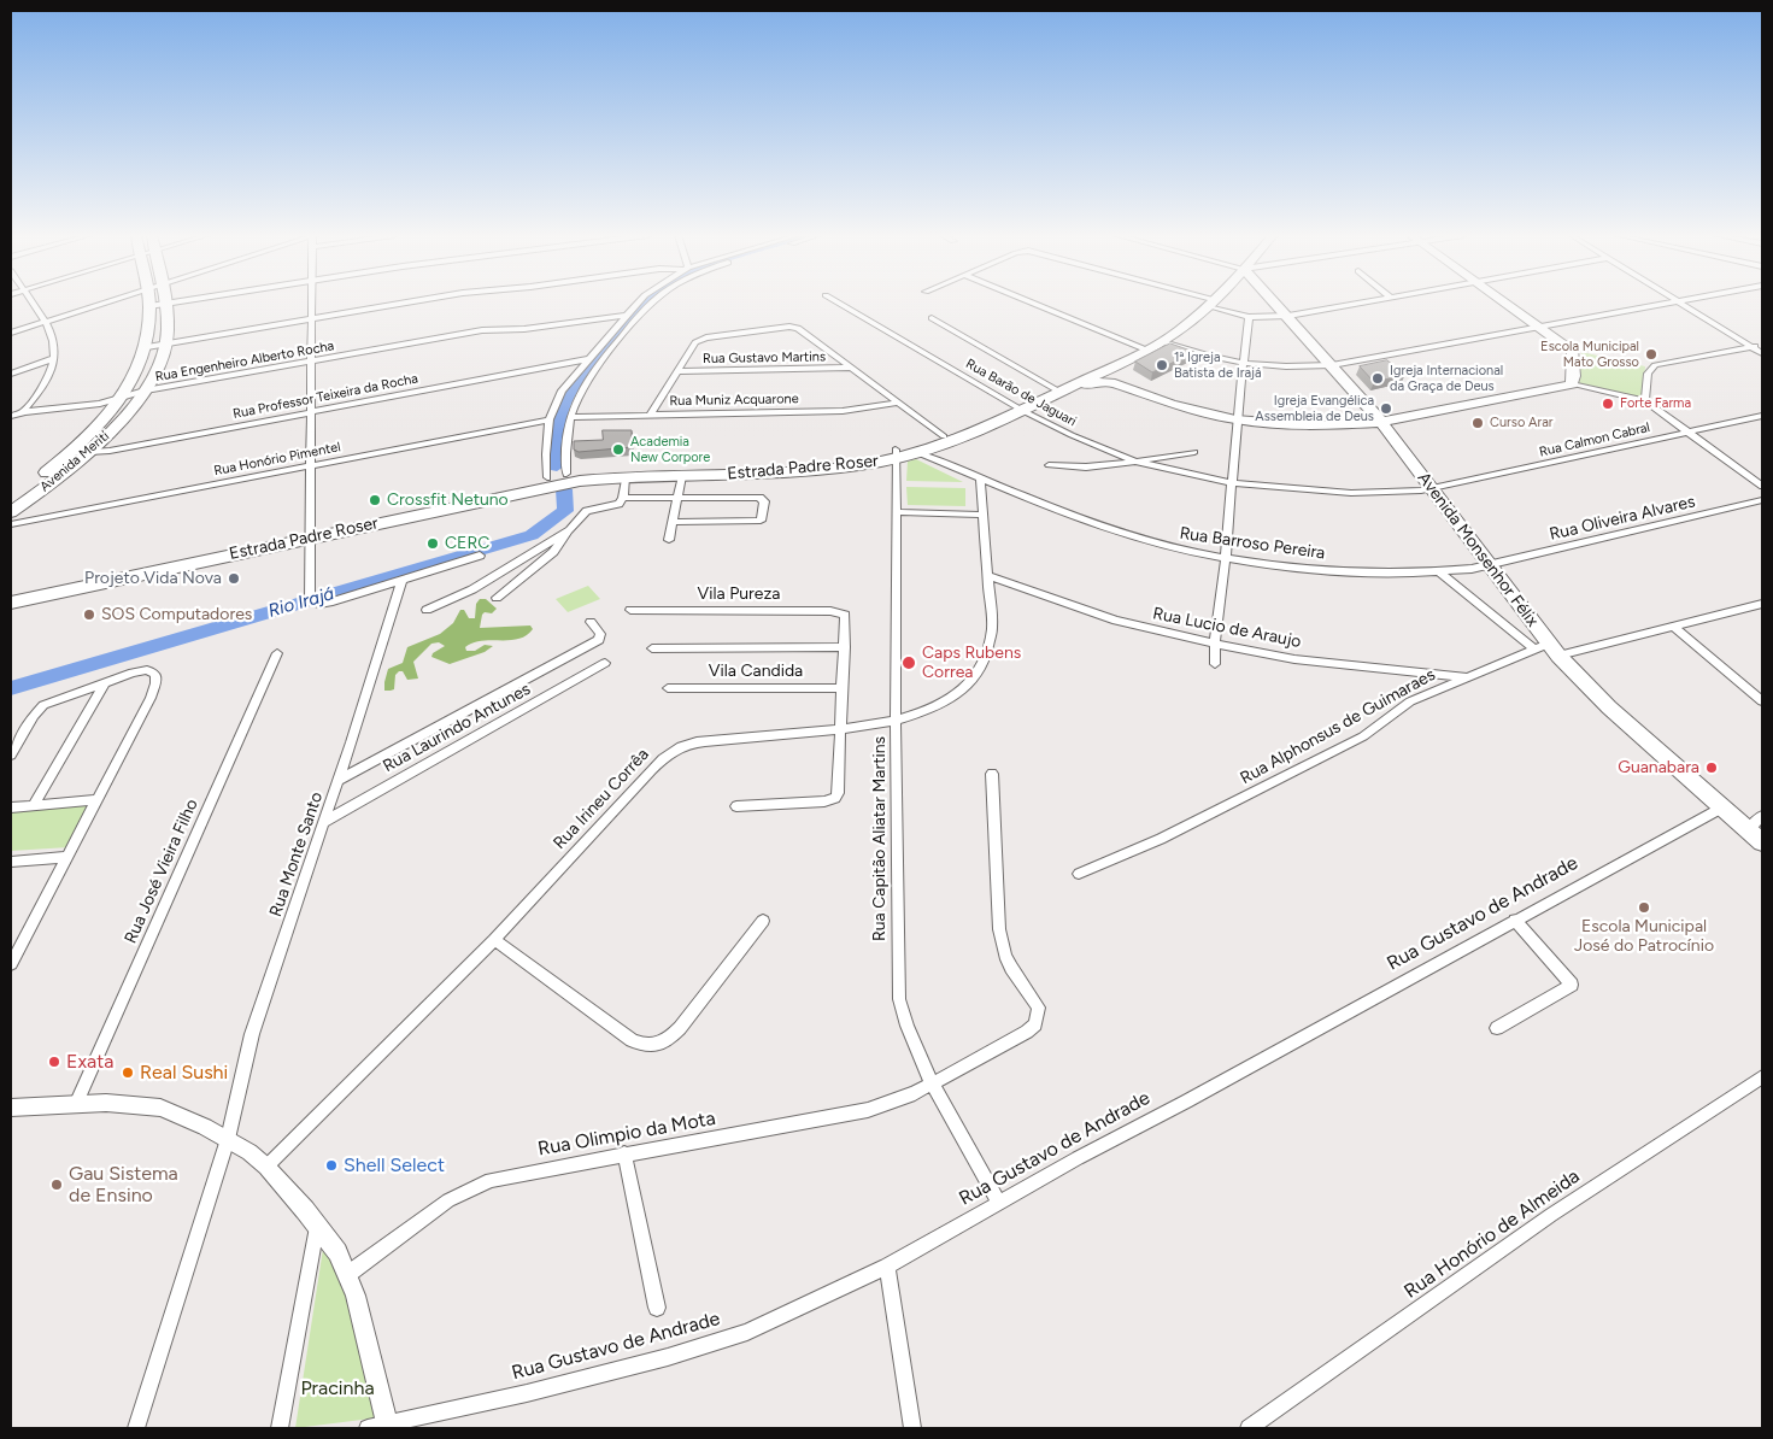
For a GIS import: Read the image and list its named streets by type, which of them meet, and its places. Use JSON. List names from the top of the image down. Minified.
{"streets":{"main road":["Avenida Meriti","Estrada Padre Roser","Avenida Monsenhor Félix"],"street":["Rua Gustavo Martins","Rua Engenheiro Alberto Rocha","Rua Barão de Jaguari","Rua Professor Teixeira da Rocha","Rua Muniz Acquarone","Rua Calmon Cabral","Rua Honório Pimentel","Rua Oliveira Alvares","Rua Barroso Pereira","Vila Pureza","Rua Lucio de Araujo","Vila Candida","Rua Alphonsus de Guimaraes","Rua Laurindo Antunes","Rua Irineu Corrêa","Rua Capitão Aliatar Martins","Rua Monte Santo","Rua José Vieira Filho","Rua Gustavo de Andrade","Rua Olimpio da Mota","Rua Honório de Almeida"]},"crossings":[["Rua Engenheiro Alberto Rocha","Avenida Meriti"],["Rua Barão de Jaguari","Rua Calmon Cabral"],["Rua Barão de Jaguari","Estrada Padre Roser"],["Rua Barão de Jaguari","Avenida Monsenhor Félix"],["Rua Professor Teixeira da Rocha","Avenida Meriti"],["Rua Calmon Cabral","Avenida Monsenhor Félix"],["Estrada Padre Roser","Rua Barroso Pereira"],["Estrada Padre Roser","Rua Capitão Aliatar Martins"],["Rua Oliveira Alvares","Rua Barroso Pereira"],["Rua Oliveira Alvares","Avenida Monsenhor Félix"],["Rua Barroso Pereira","Avenida Monsenhor Félix"],["Rua Barroso Pereira","Rua Irineu Corrêa"],["Avenida Monsenhor Félix","Rua Alphonsus de Guimaraes"],["Avenida Monsenhor Félix","Rua Gustavo de Andrade"],["Rua Lucio de Araujo","Rua Alphonsus de Guimaraes"],["Rua Lucio de Araujo","Rua Irineu Corrêa"],["Rua Laurindo Antunes","Rua Monte Santo"],["Rua Irineu Corrêa","Rua Capitão Aliatar Martins"],["Rua Capitão Aliatar Martins","Rua Gustavo de Andrade"],["Rua Capitão Aliatar Martins","Rua Olimpio da Mota"]],"water":["Rio Irajá"],"parks":["Pracinha"],"places":["Escola Municipal Mato Grosso","1ª Igreja Batista de Irajá","Igreja Internacional da Graça de Deus","Forte Farma","Igreja Evangélica Assembleia de Deus","Curso Arar","Academia New Corpore","Crossfit Netuno","CERC","Projeto Vida Nova","SOS Computadores","Caps Rubens Correa","Guanabara","Escola Municipal José do Patrocínio","Exata","Real Sushi","Shell Select","Gau Sistema de Ensino"]}
